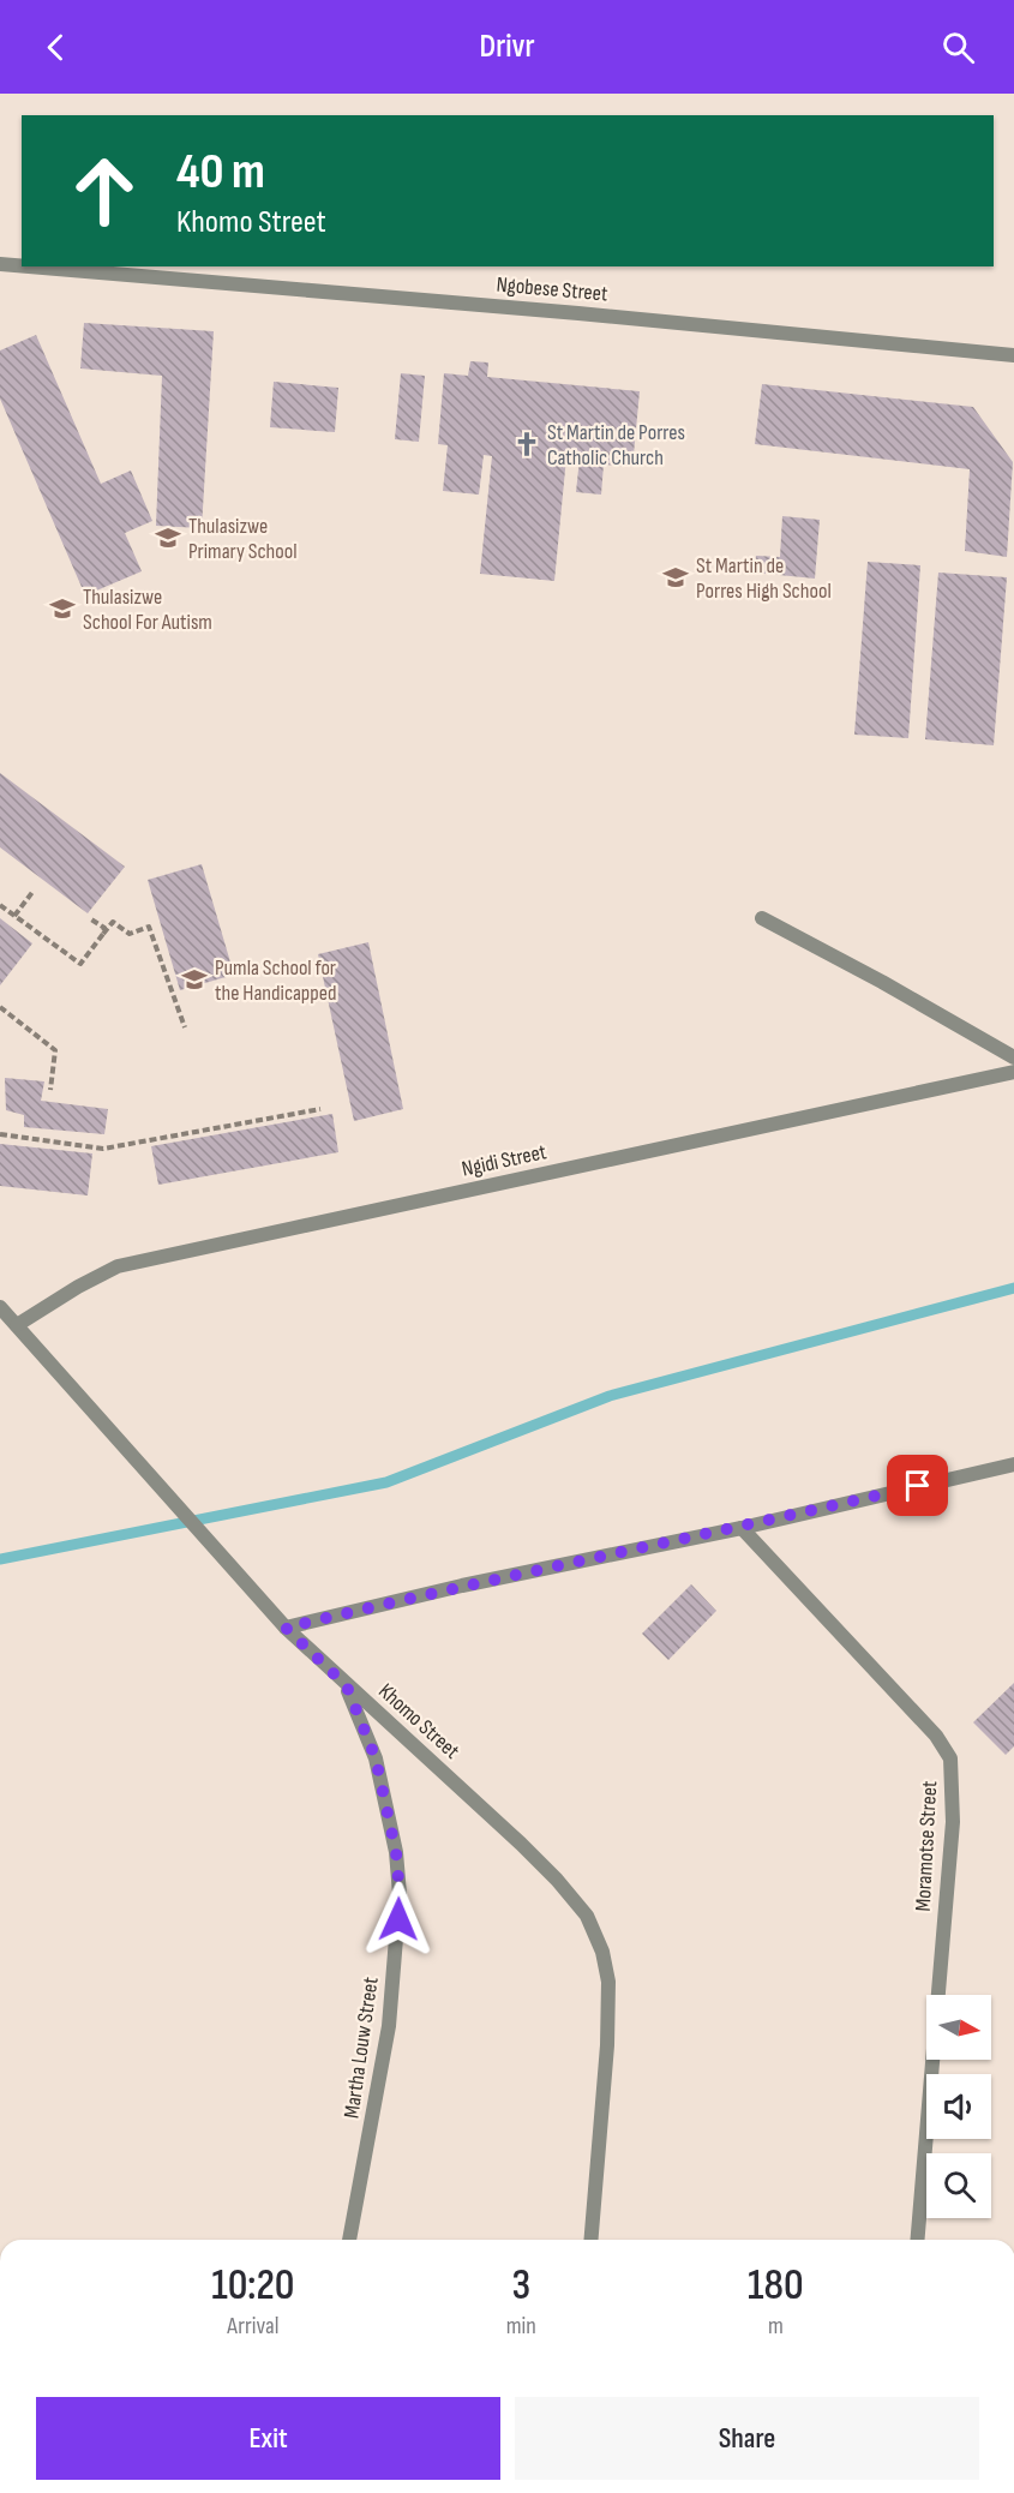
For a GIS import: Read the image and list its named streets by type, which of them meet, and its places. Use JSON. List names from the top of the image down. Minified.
{"streets":{"street":["Ngobese Street","Ngidi Street","Khomo Street","Moramotse Street","Martha Louw Street"]},"crossings":[["Ngidi Street","Khomo Street"],["Khomo Street","Martha Louw Street"]],"places":{"church":["St Martin de Porres Catholic Church"],"school or university":["Thulasizwe Primary School","St Martin de Porres High School","Thulasizwe School For Autism","Pumla School for the Handicapped"]},"north":"right","page":{"header":"Drivr","turn":["40 m","Khomo Street"],"eta":["10:20","Arrival","3","min","180","m"],"buttons":["Exit","Share"]}}
